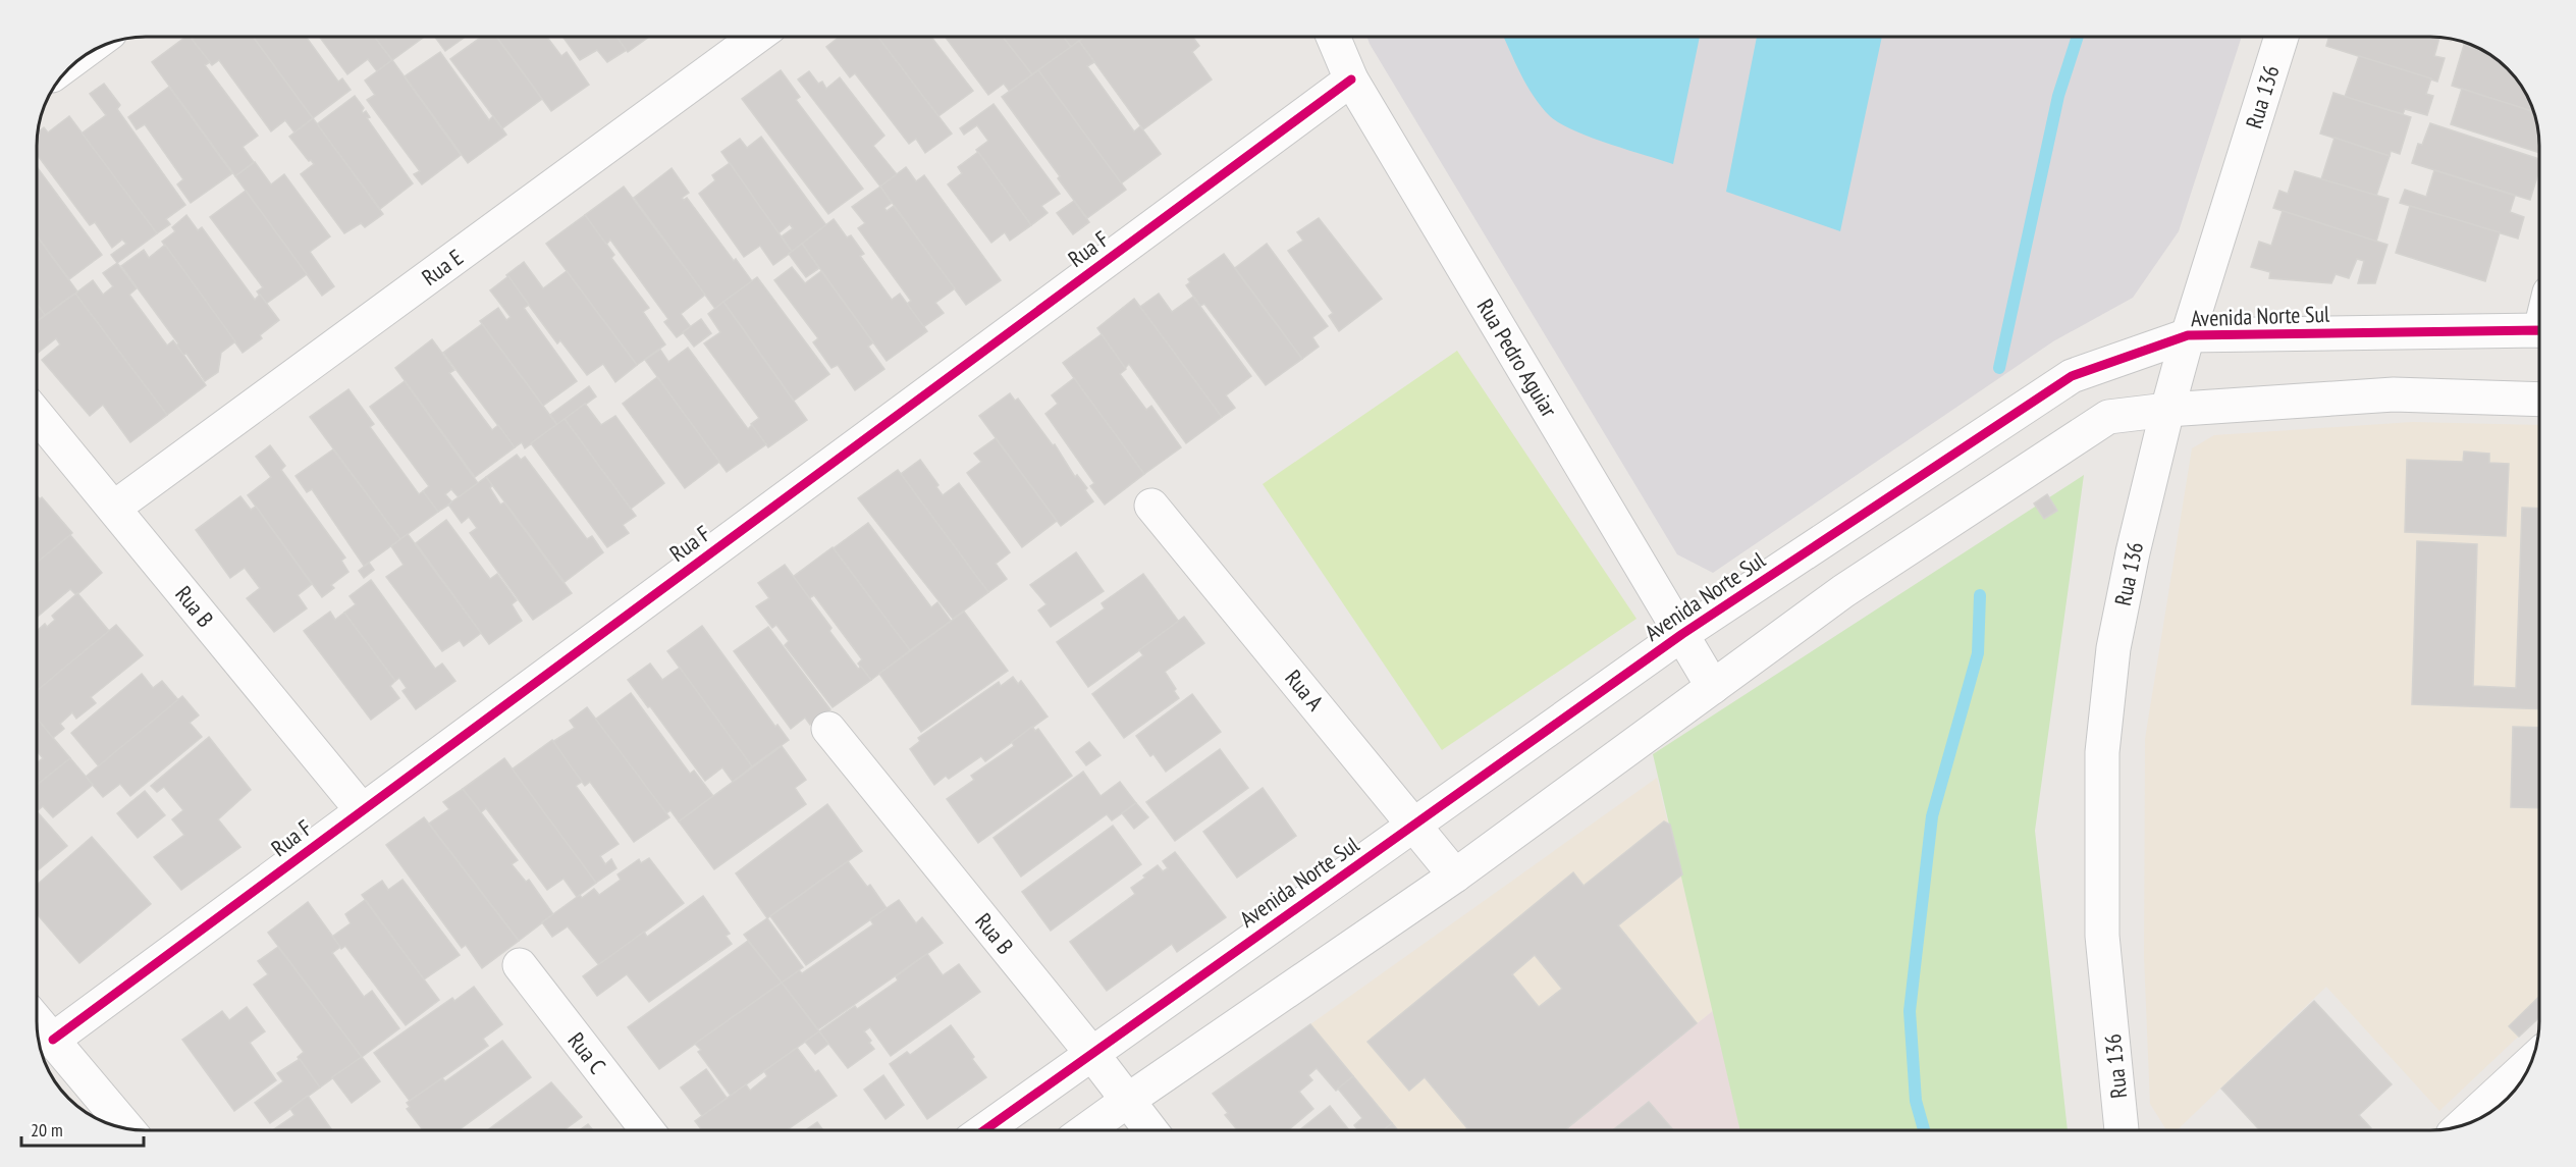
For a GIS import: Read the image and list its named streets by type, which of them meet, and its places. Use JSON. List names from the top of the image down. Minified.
{"streets":{"street":["Rua 136","Rua F","Rua E","Avenida Norte Sul","Rua Pedro Aguiar","Rua B","Rua A","Rua C"]},"crossings":[["Rua 136","Avenida Norte Sul"],["Rua F","Rua Pedro Aguiar"],["Rua F","Rua B"],["Rua E","Rua B"],["Avenida Norte Sul","Rua Pedro Aguiar"],["Avenida Norte Sul","Rua B"],["Avenida Norte Sul","Rua A"]],"scale_bar":"20 m"}
